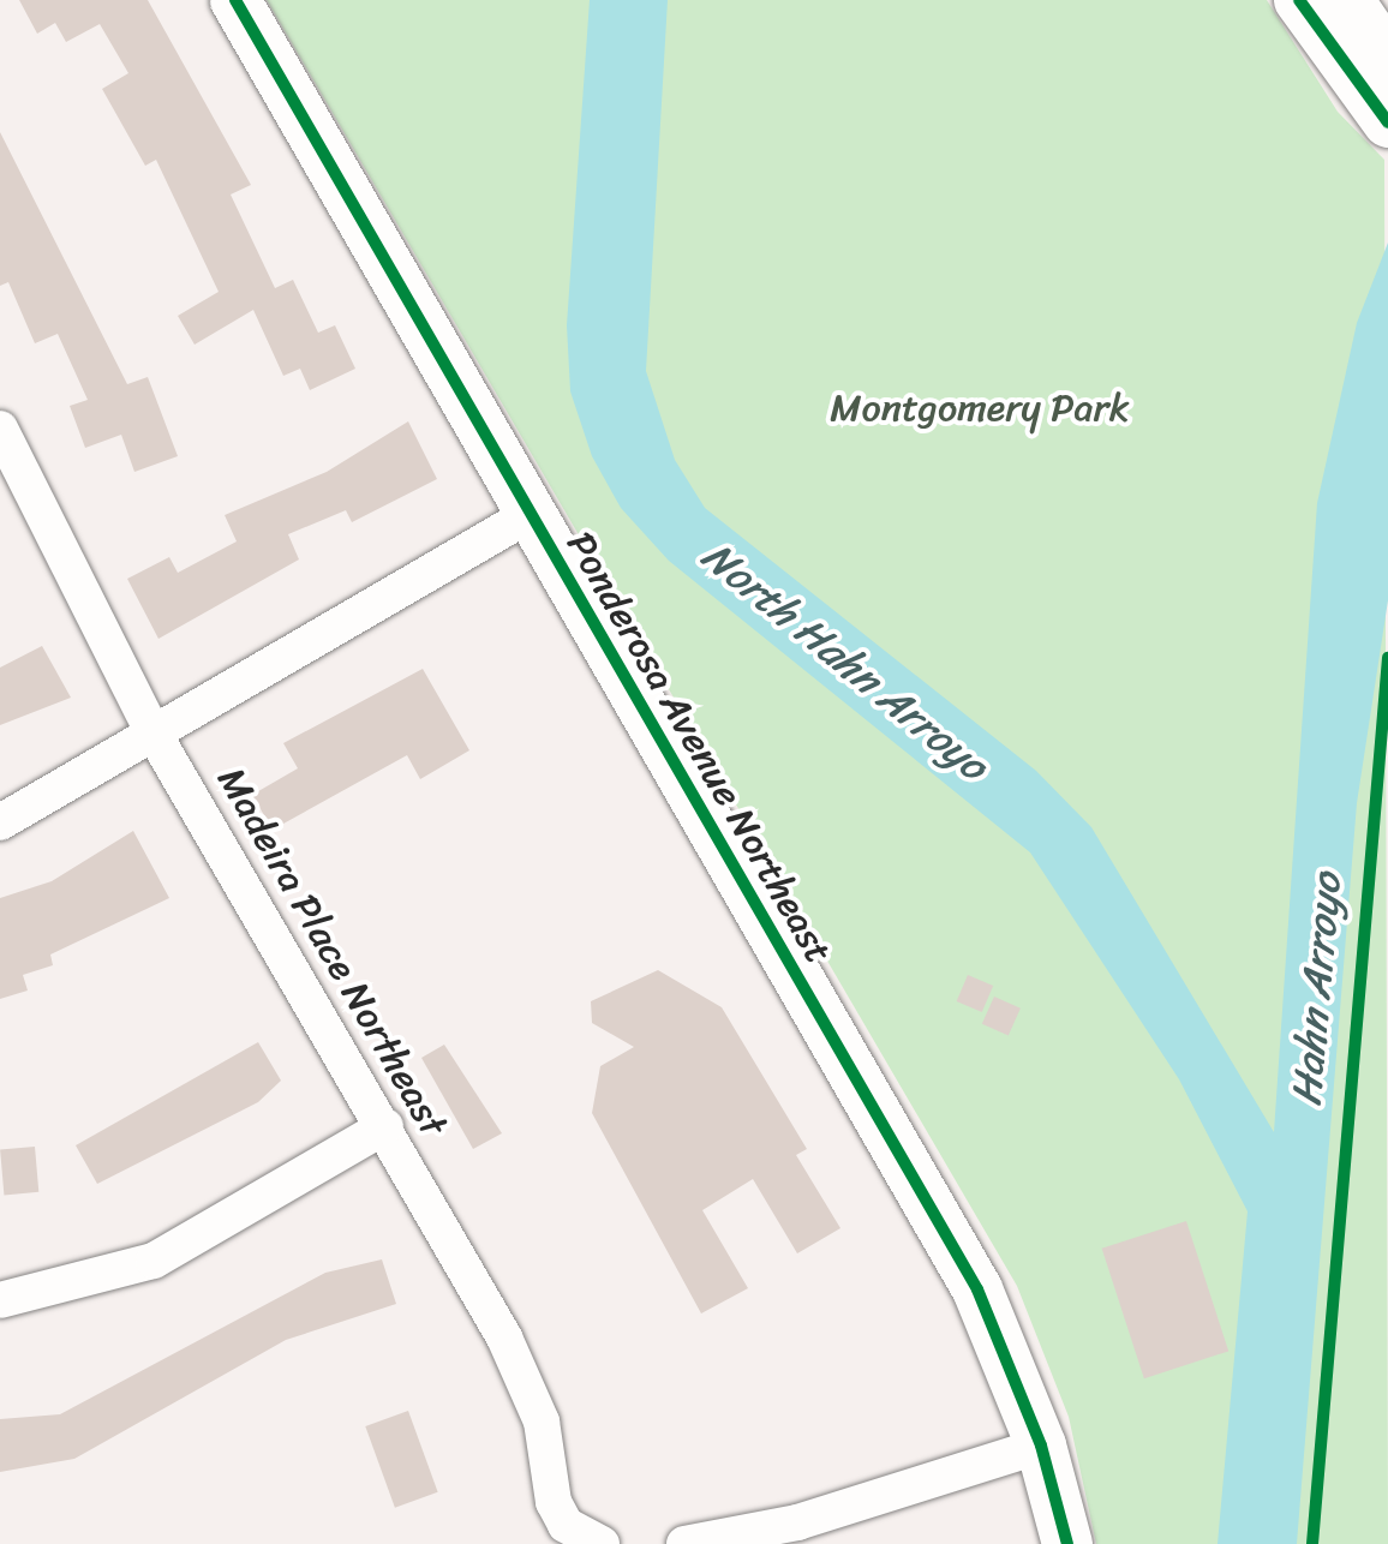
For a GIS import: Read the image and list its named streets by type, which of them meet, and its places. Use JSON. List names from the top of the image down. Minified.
{"streets":{"street":["Ponderosa Avenue Northeast","Madeira Place Northeast"]},"water":["North Hahn Arroyo","Hahn Arroyo"],"parks":["Montgomery Park"]}
